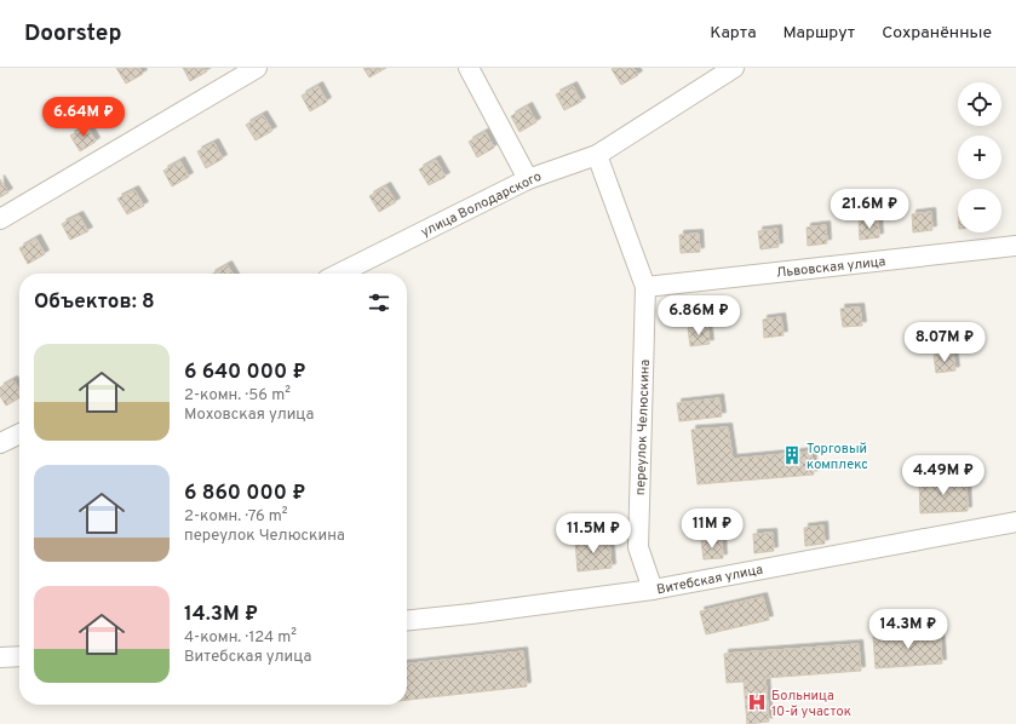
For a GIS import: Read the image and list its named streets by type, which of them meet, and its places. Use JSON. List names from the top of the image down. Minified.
{"streets":{"street":["улица Володарского","Львовская улица","переулок Челюскина","Витебская улица"]},"crossings":[["улица Володарского","переулок Челюскина"],["Львовская улица","переулок Челюскина"],["переулок Челюскина","Витебская улица"]],"places":{"building":["Торговый комплекс"],"hospital":["Больница 10-й участок"]},"page":{"header":"Doorstep","nav":["Карта","Маршрут","Сохранённые"],"map_buttons":["+","−"],"price":["6.64M ₽","21.6M ₽","6.86M ₽","8.07M ₽","4.49M ₽","11M ₽","11.5M ₽","14.3M ₽"],"heading":"Объектов: 8","list":[{"name":"6 640 000 ₽","note":"2-комн. · 56 m² · Моховская улица"},{"name":"6 860 000 ₽","note":"2-комн. · 76 m² · переулок Челюскина"},{"name":"14.3M ₽","note":"4-комн. · 124 m² · Витебская улица"}]}}
